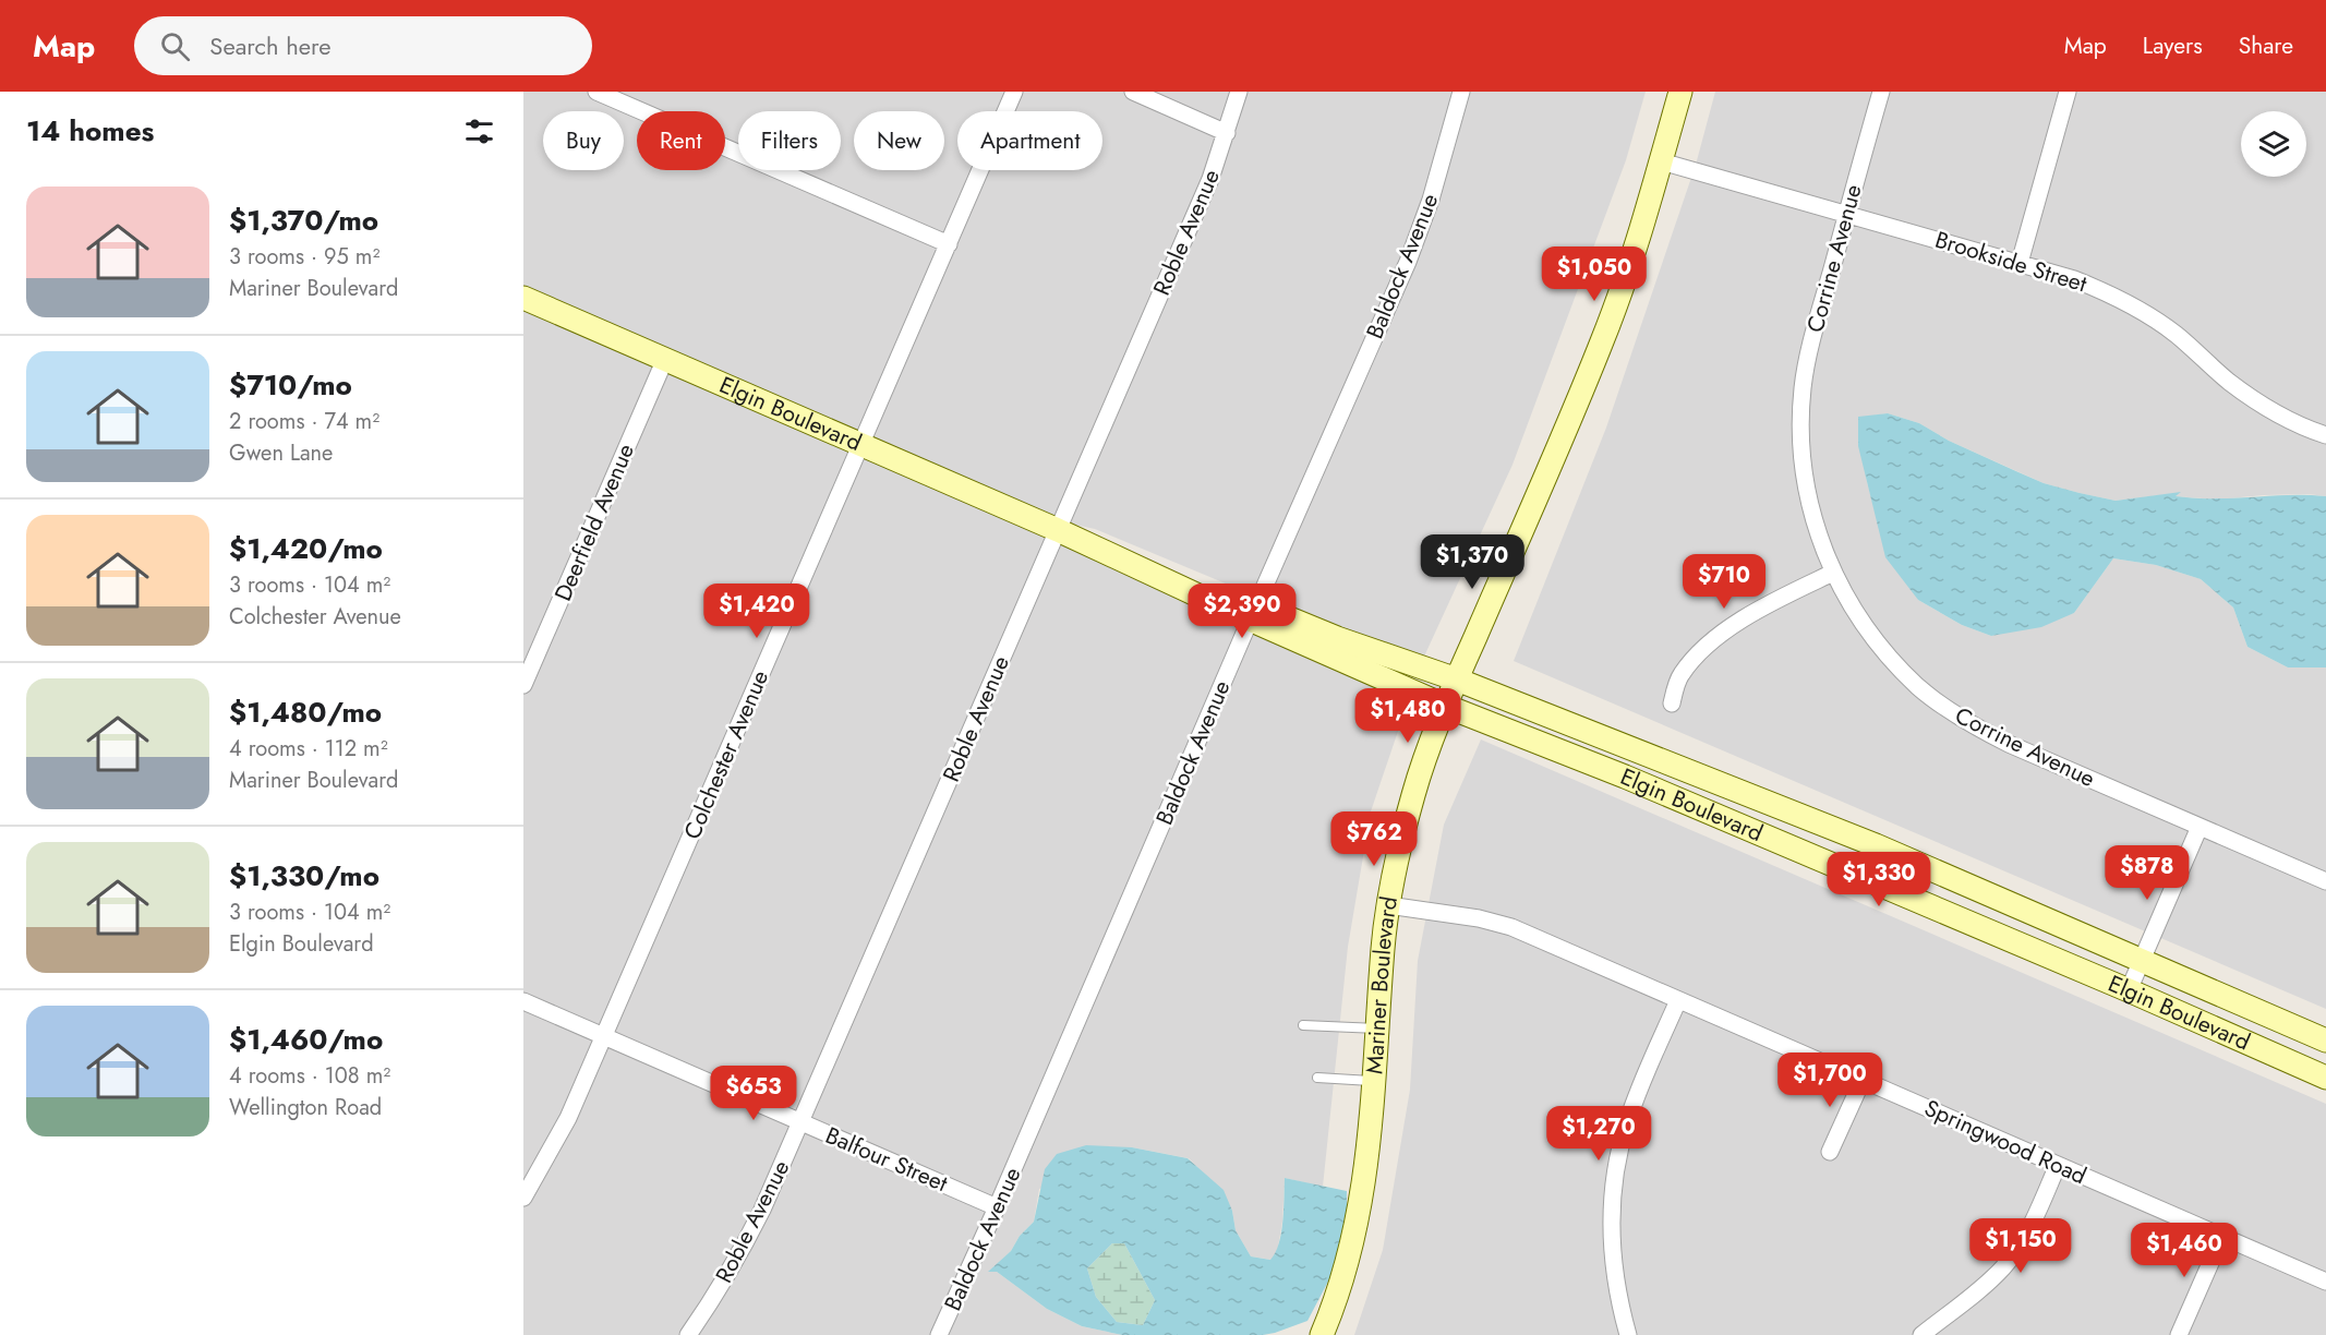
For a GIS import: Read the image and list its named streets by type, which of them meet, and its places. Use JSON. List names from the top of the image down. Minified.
{"streets":{"main road":["Elgin Boulevard","Mariner Boulevard"],"street":["Roble Avenue","Corrine Avenue","Brookside Street","Baldock Avenue","Deerfield Avenue","Colchester Avenue","Springwood Road","Balfour Street"]},"crossings":[["Roble Avenue","Elgin Boulevard"],["Roble Avenue","Balfour Street"],["Corrine Avenue","Brookside Street"],["Brookside Street","Mariner Boulevard"],["Baldock Avenue","Elgin Boulevard"],["Baldock Avenue","Balfour Street"],["Elgin Boulevard","Deerfield Avenue"],["Elgin Boulevard","Colchester Avenue"],["Elgin Boulevard","Mariner Boulevard"],["Colchester Avenue","Balfour Street"],["Mariner Boulevard","Springwood Road"]],"page":{"header":"Map","search":"Search here","nav":["Map","Layers","Share"],"heading":"14 homes","chip":["Buy","Rent","Filters","New","Apartment"],"list":[{"name":"$1,370/mo","note":"3 rooms · 95 m² · Mariner Boulevard"},{"name":"$710/mo","note":"2 rooms · 74 m² · Gwen Lane"},{"name":"$1,420/mo","note":"3 rooms · 104 m² · Colchester Avenue"},{"name":"$1,480/mo","note":"4 rooms · 112 m² · Mariner Boulevard"},{"name":"$1,330/mo","note":"3 rooms · 104 m² · Elgin Boulevard"},{"name":"$1,460/mo","note":"4 rooms · 108 m² · Wellington Road"}],"price":["$1,050","$1,370","$710","$1,420","$2,390","$1,480","$762","$878","$1,330","$1,700","$653","$1,270","$1,150","$1,460"]}}
